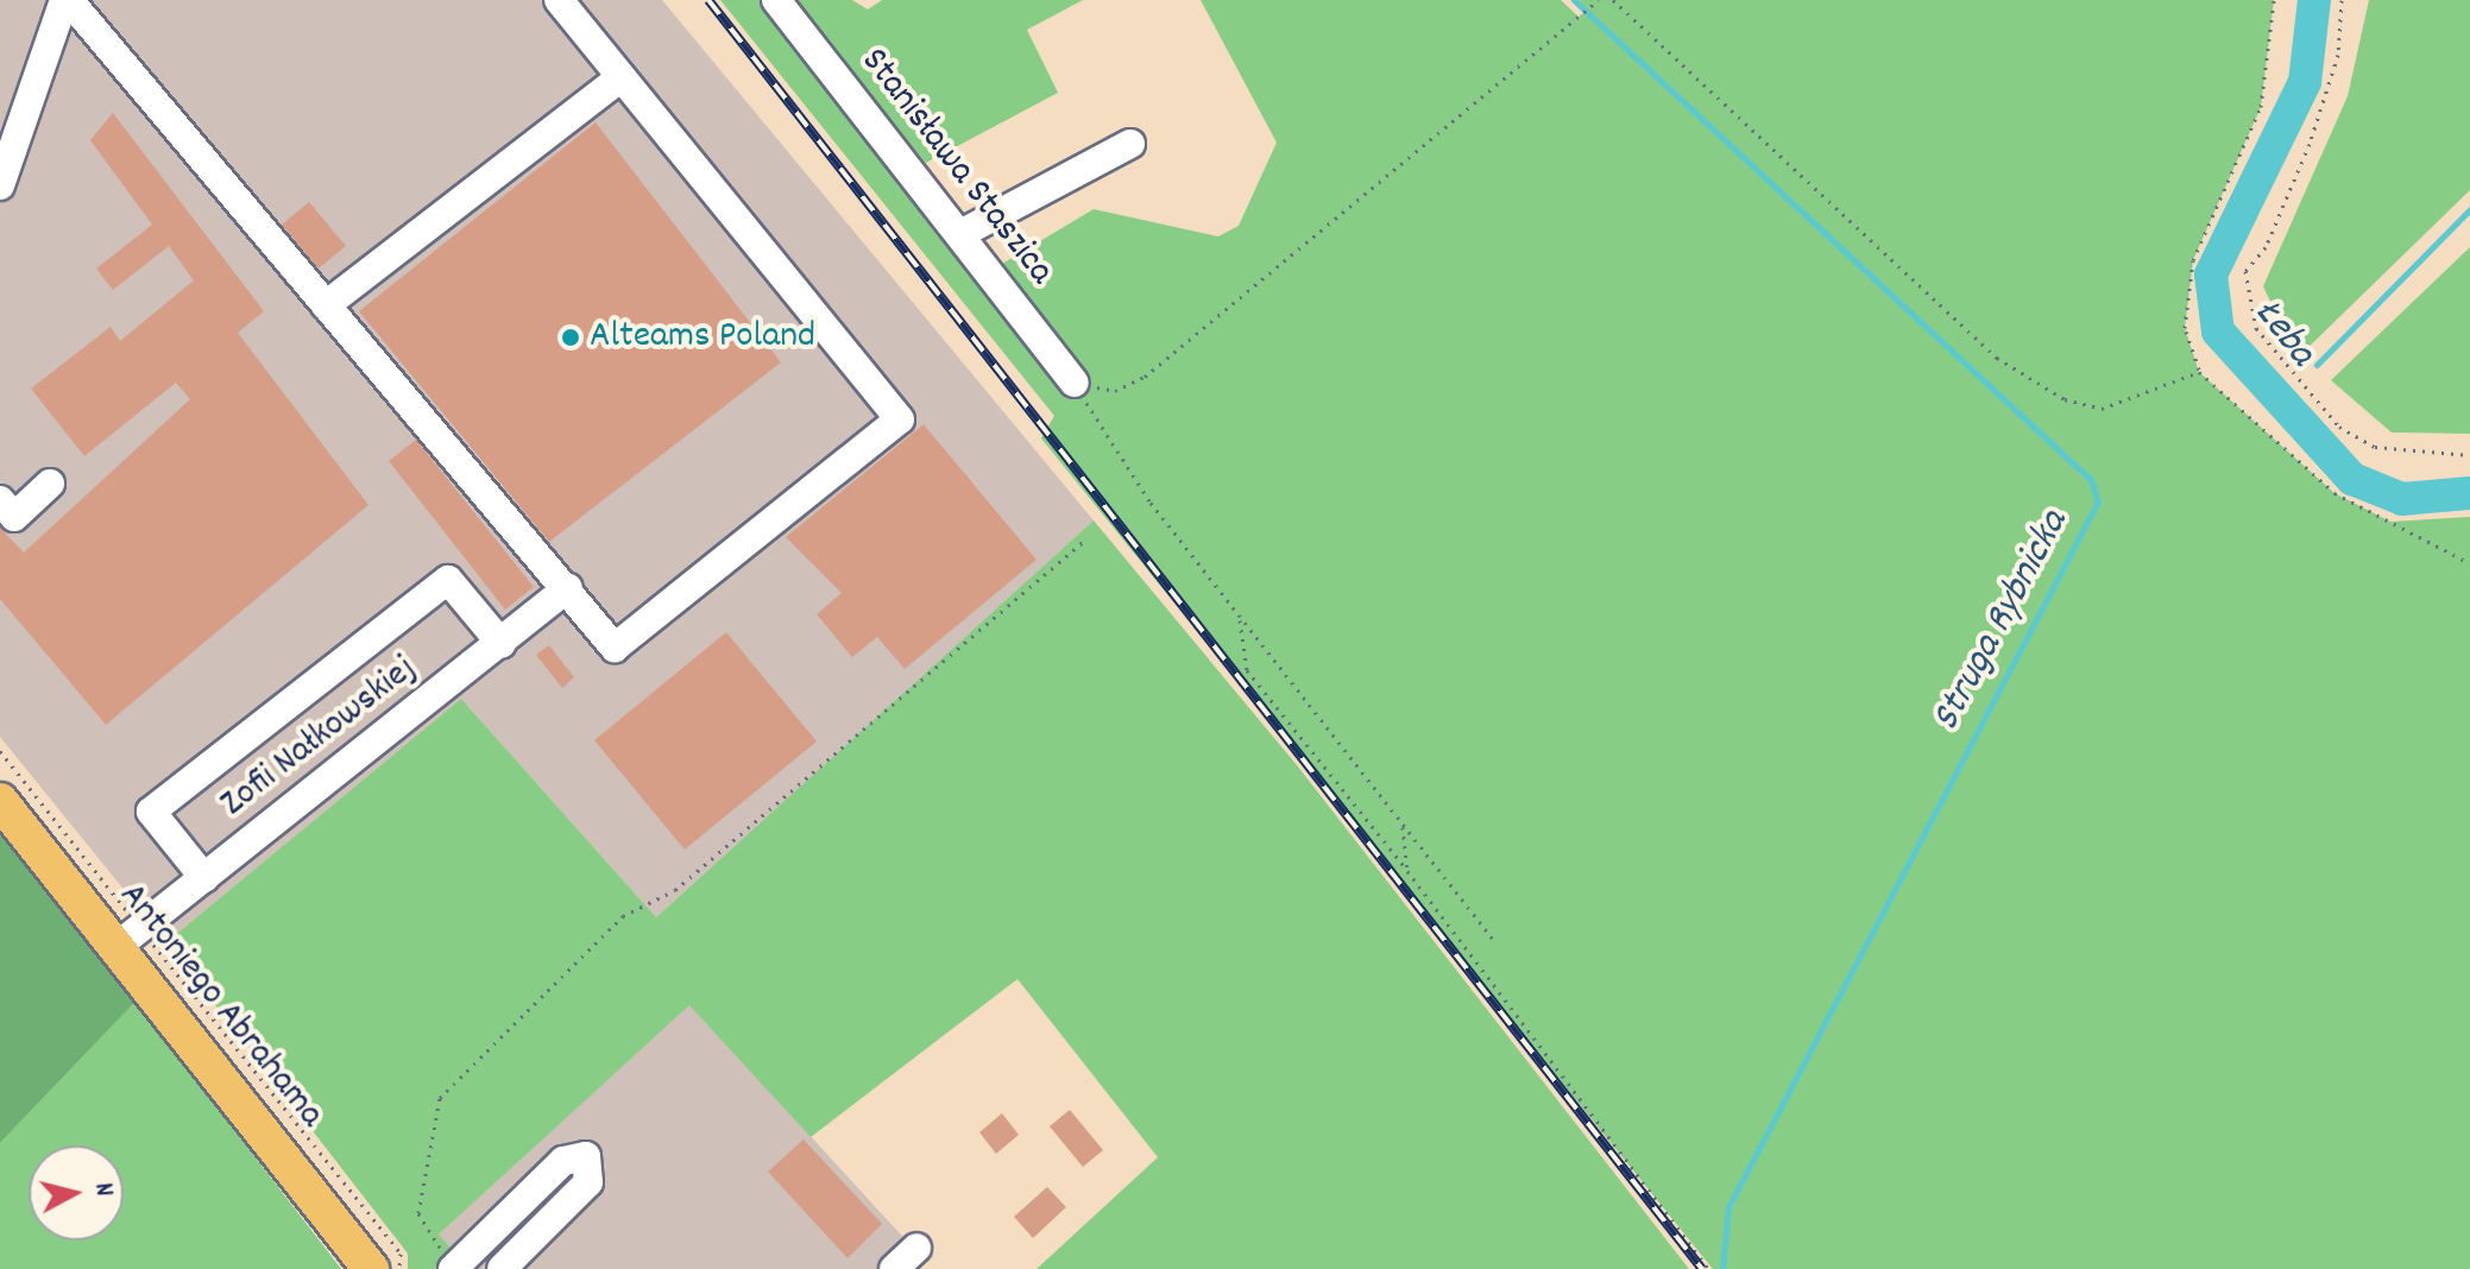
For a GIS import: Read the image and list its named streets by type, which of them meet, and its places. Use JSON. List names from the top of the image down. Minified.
{"streets":{"main road":["Antoniego Abrahama"],"street":["Stanisława Staszica","Zofii Nałkowskiej"]},"crossings":[["Zofii Nałkowskiej","Antoniego Abrahama"]],"water":["Łeba","Struga Rybnicka"],"places":["Alteams Poland"],"north":"right"}
